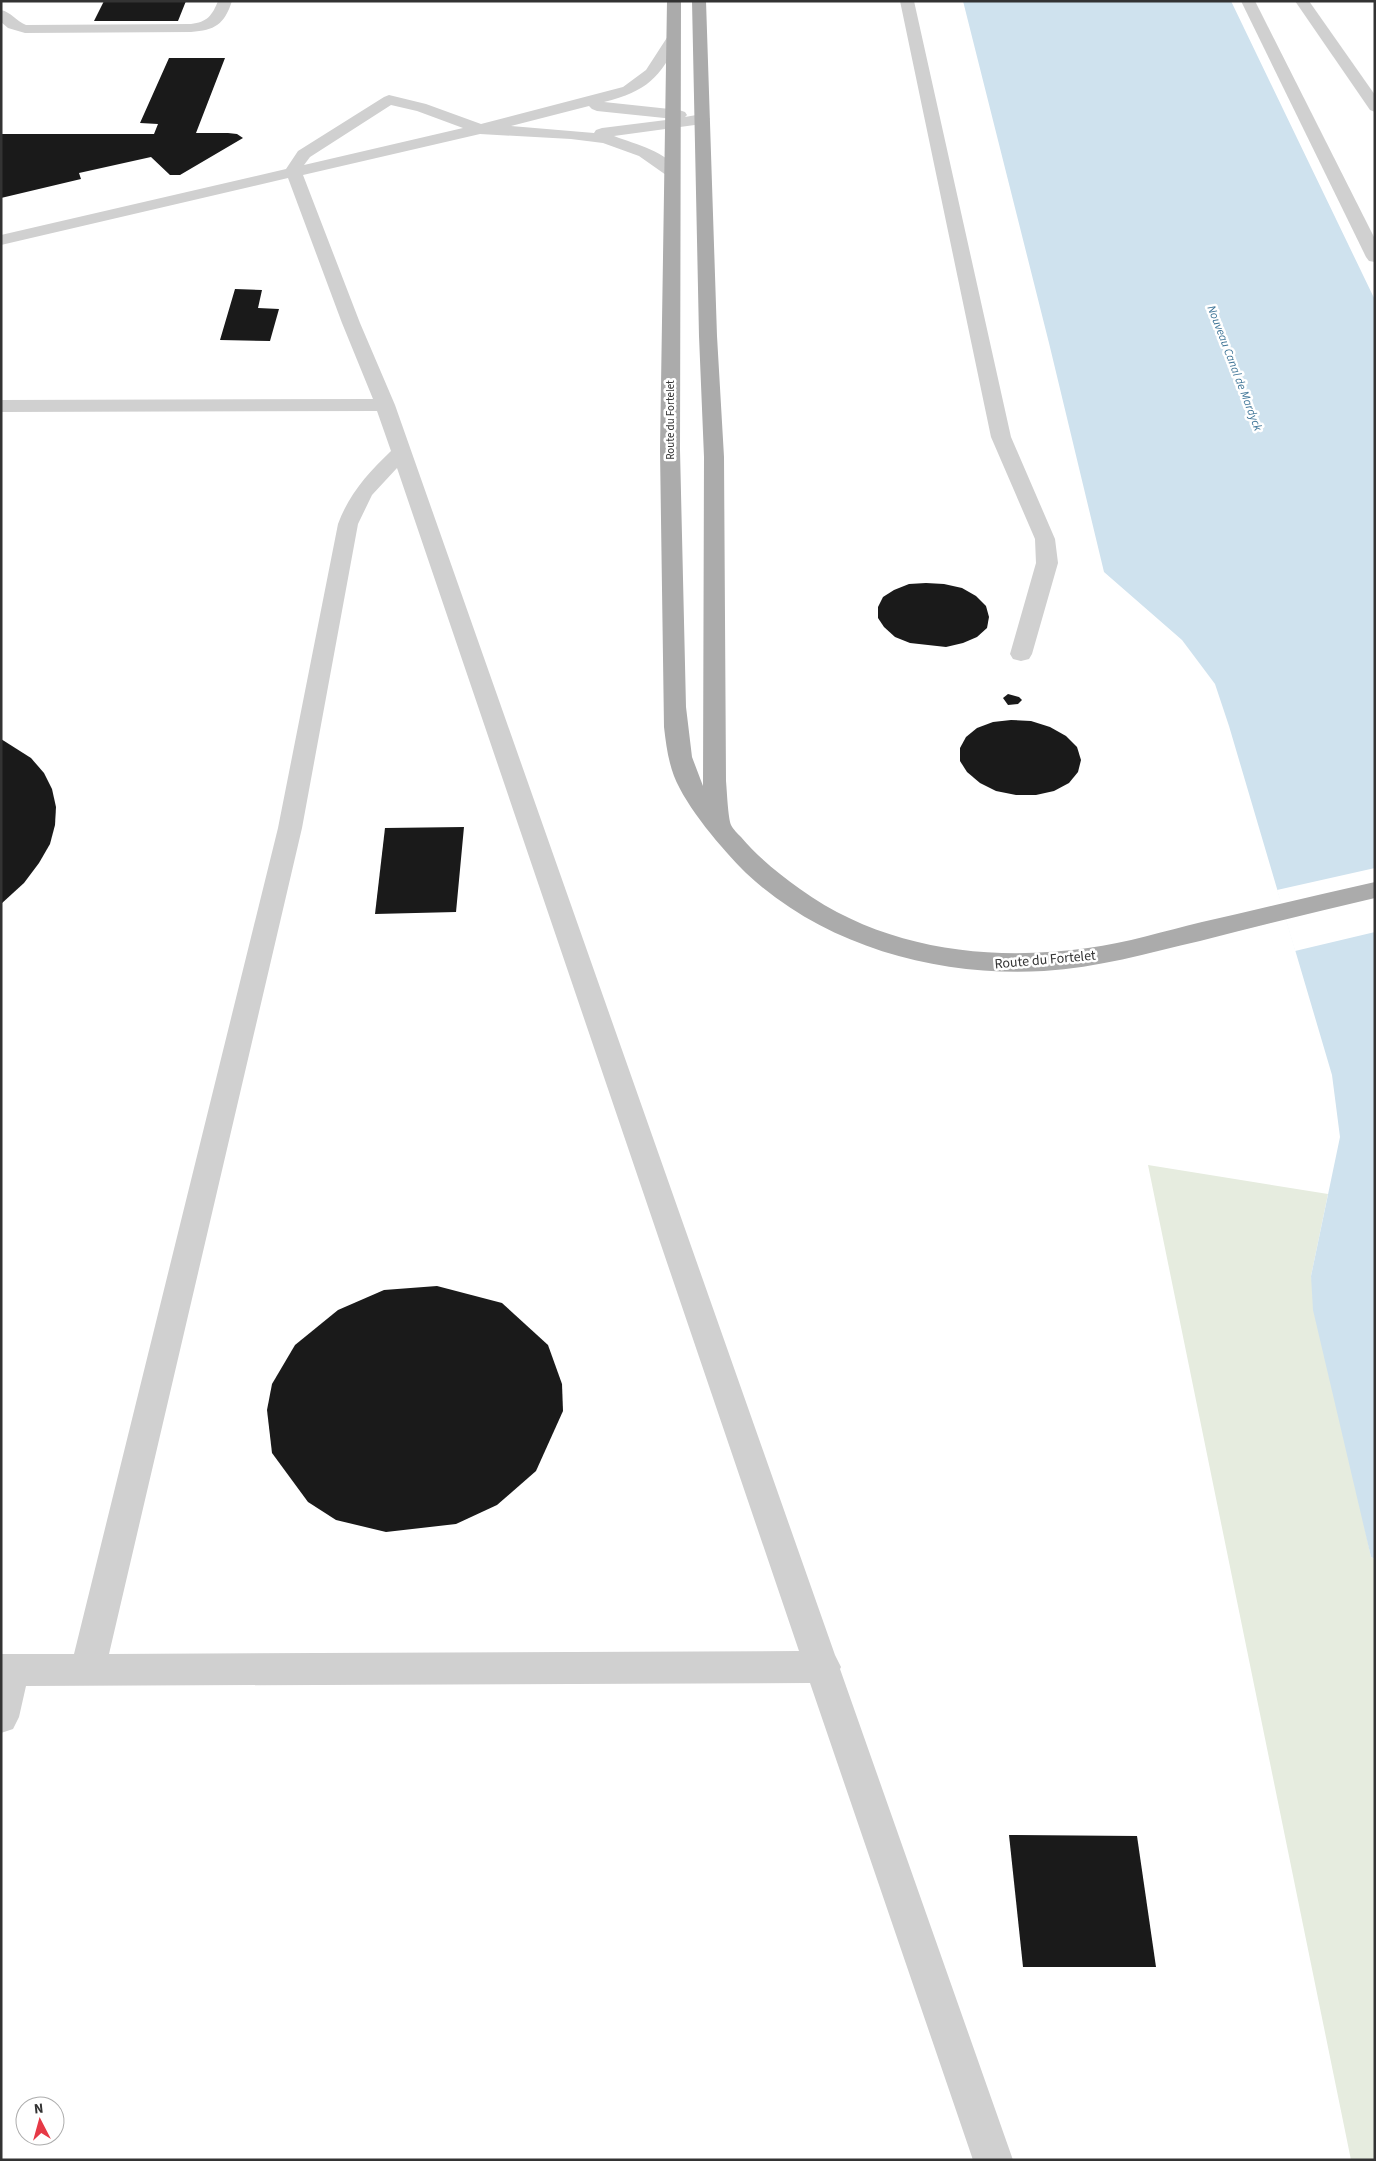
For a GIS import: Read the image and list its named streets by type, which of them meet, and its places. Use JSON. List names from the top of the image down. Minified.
{"streets":{"main road":["Route du Fortelet"]},"water":["Nouveau Canal de Mardyck"],"north":"top"}
